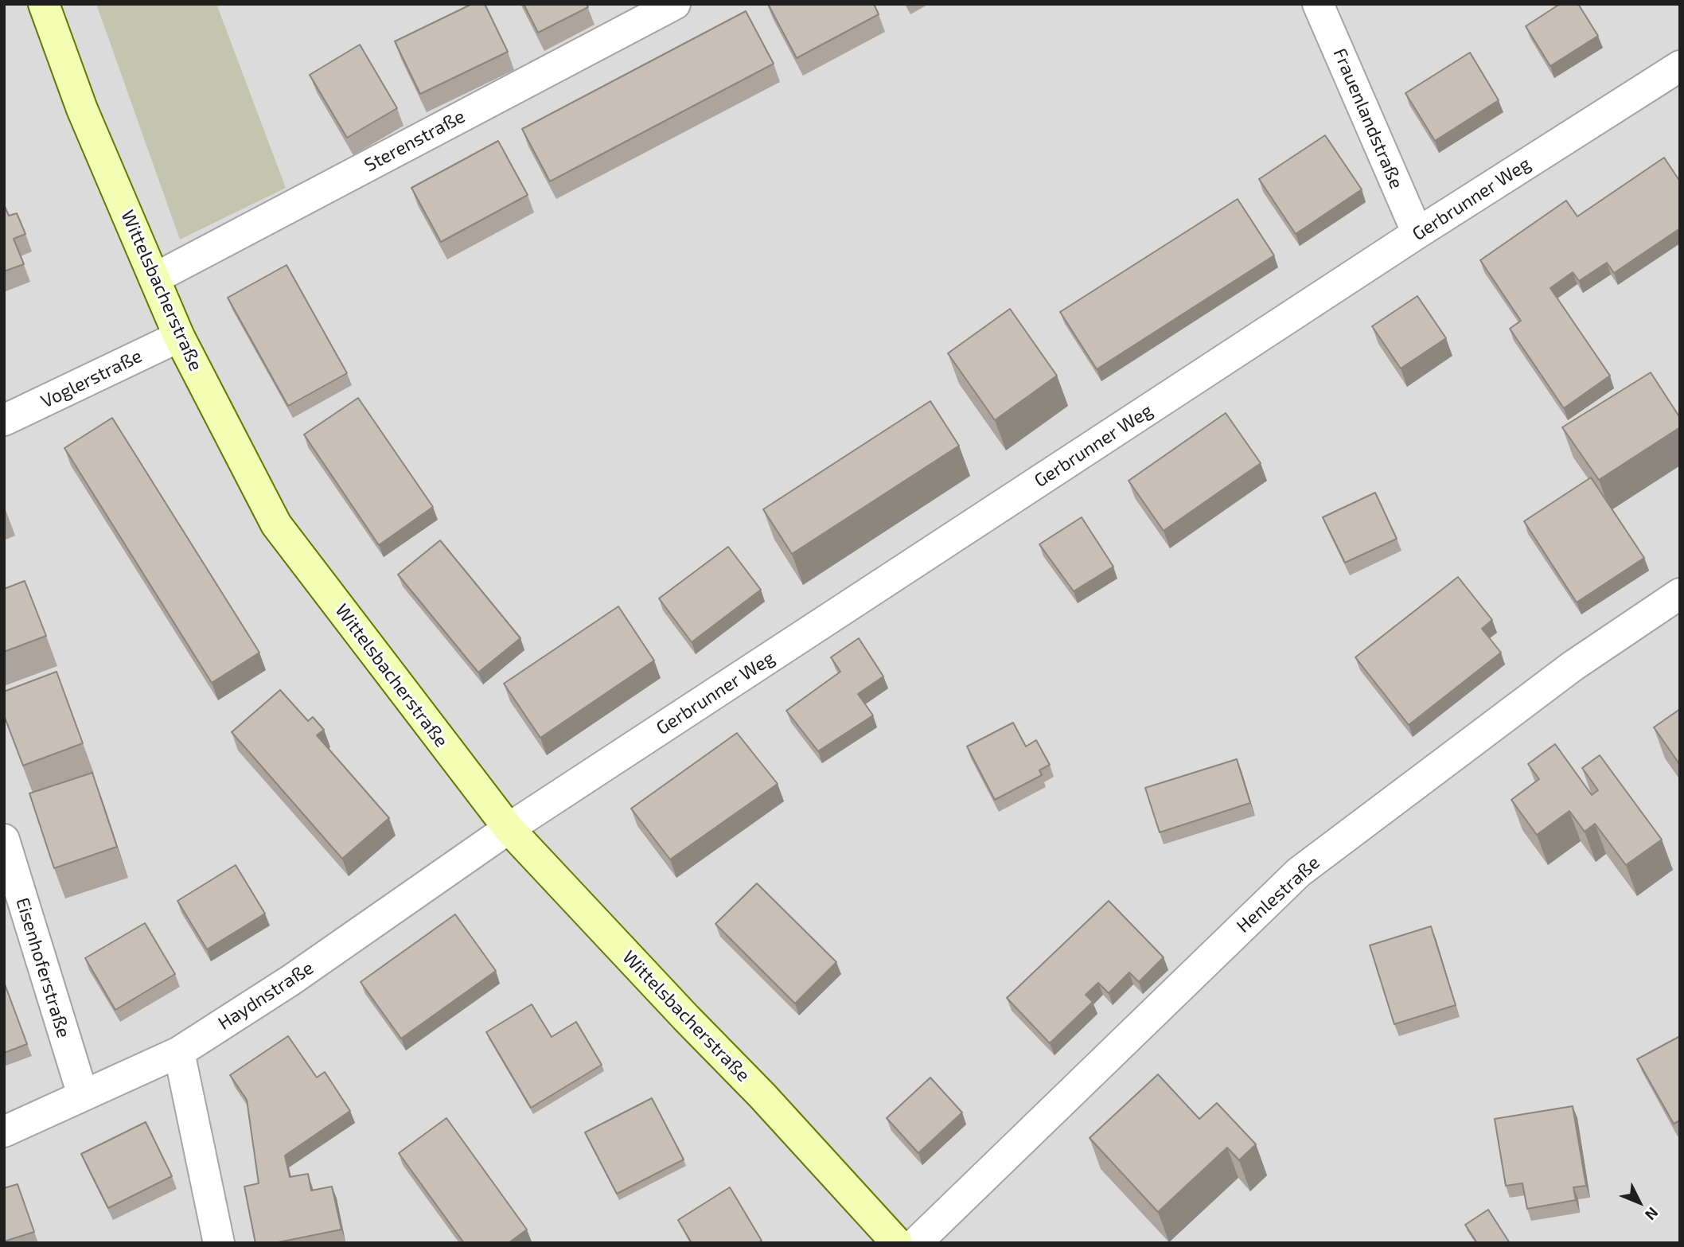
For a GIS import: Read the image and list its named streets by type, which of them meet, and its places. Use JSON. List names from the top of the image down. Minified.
{"streets":{"street":["Frauenlandstraße","Sterenstraße","Gerbrunner Weg","Wittelsbacherstraße","Voglerstraße","Henlestraße","Eisenhoferstraße","Haydnstraße"]},"crossings":[["Frauenlandstraße","Gerbrunner Weg"],["Sterenstraße","Wittelsbacherstraße"],["Gerbrunner Weg","Wittelsbacherstraße"],["Gerbrunner Weg","Haydnstraße"],["Wittelsbacherstraße","Voglerstraße"],["Wittelsbacherstraße","Haydnstraße"],["Eisenhoferstraße","Haydnstraße"]],"north":"bottom right"}
